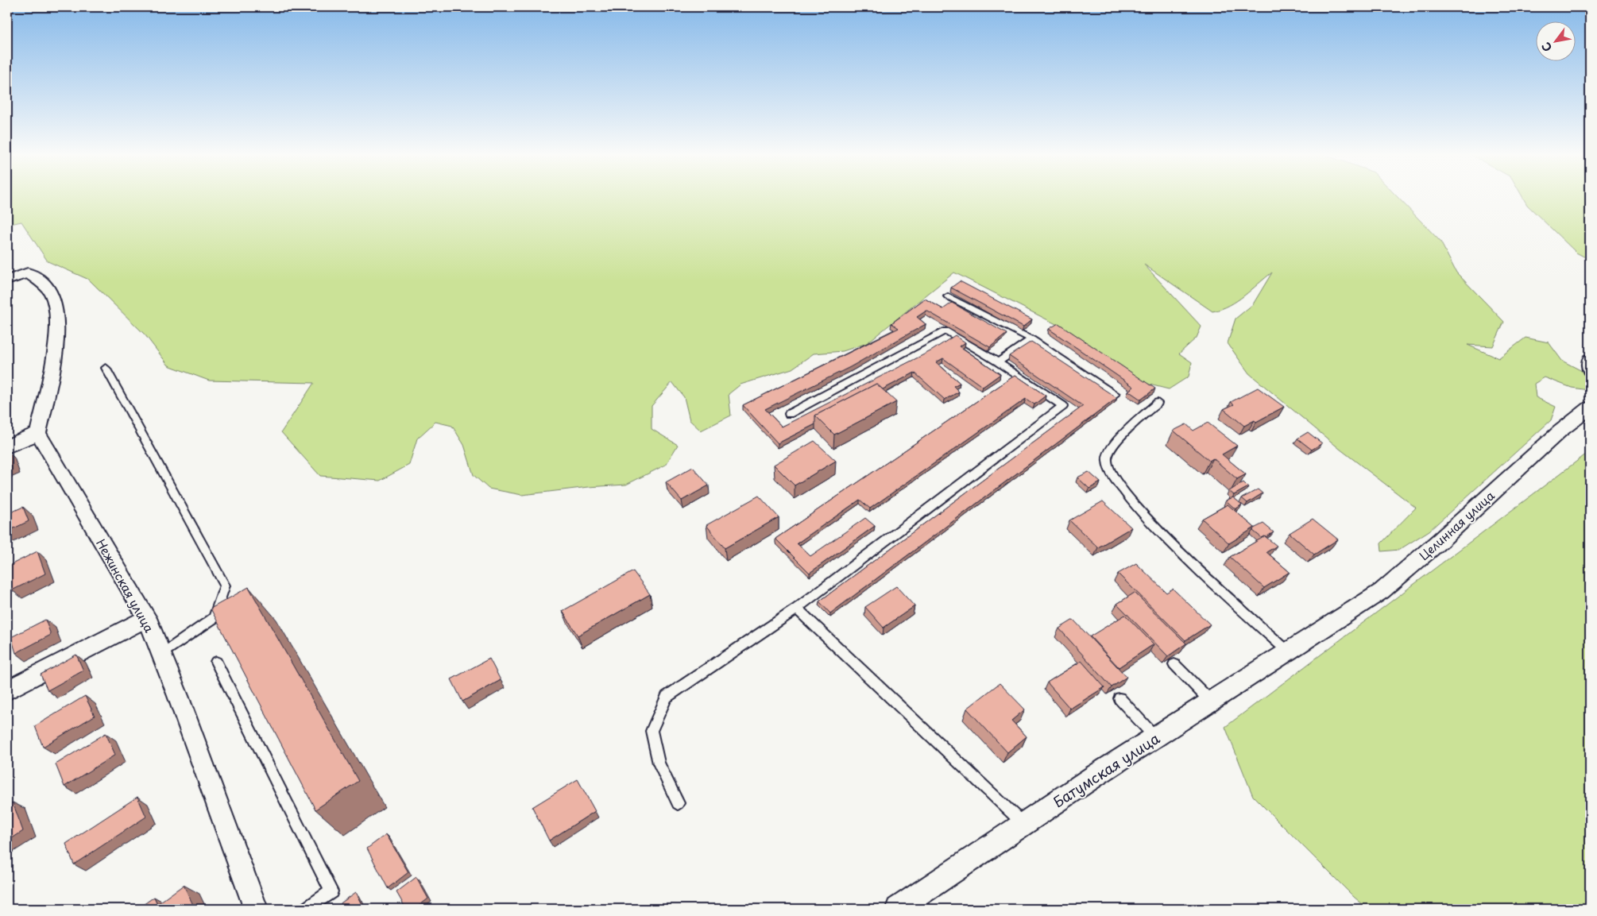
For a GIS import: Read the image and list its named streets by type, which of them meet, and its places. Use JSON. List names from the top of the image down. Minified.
{"streets":{"street":["Целинная улица","Нежинская улица","Батумская улица"]},"crossings":[["Целинная улица","Батумская улица"]],"north":"bottom left"}
